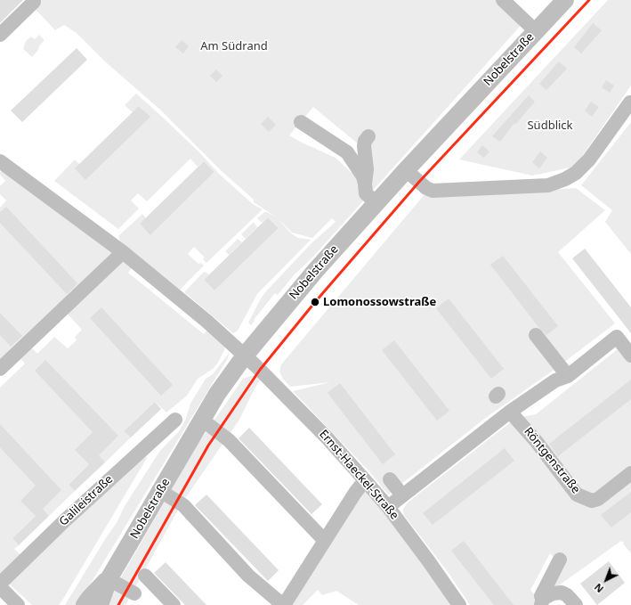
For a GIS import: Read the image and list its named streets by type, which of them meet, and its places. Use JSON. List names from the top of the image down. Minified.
{"streets":{"main road":["Nobelstraße"],"street":["Röntgenstraße","Ernst-Haeckel-Straße","Galileistraße"]},"crossings":[["Nobelstraße","Ernst-Haeckel-Straße"]],"parks":["Am Südrand","Südblick"],"places":["Lomonossowstraße"],"north":"bottom left"}
